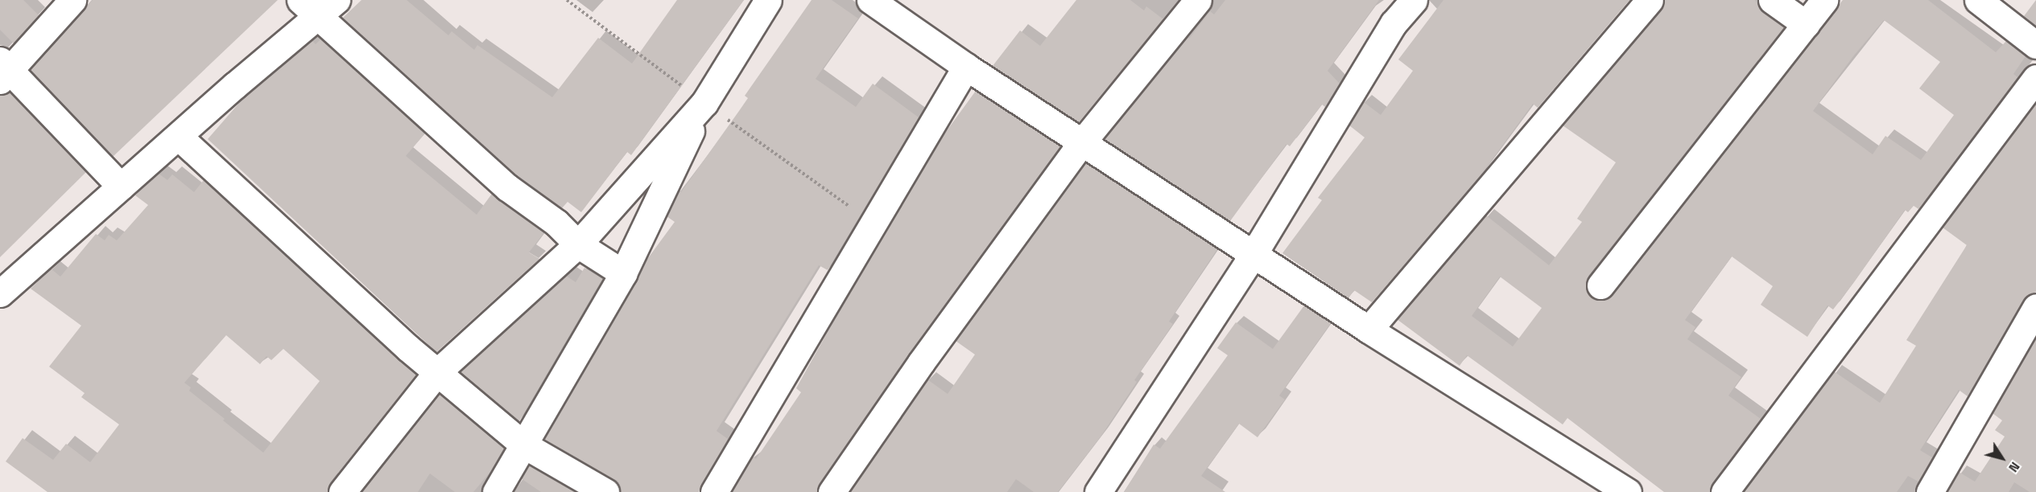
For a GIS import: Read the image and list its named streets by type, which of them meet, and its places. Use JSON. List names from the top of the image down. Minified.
{"north":"bottom right"}
